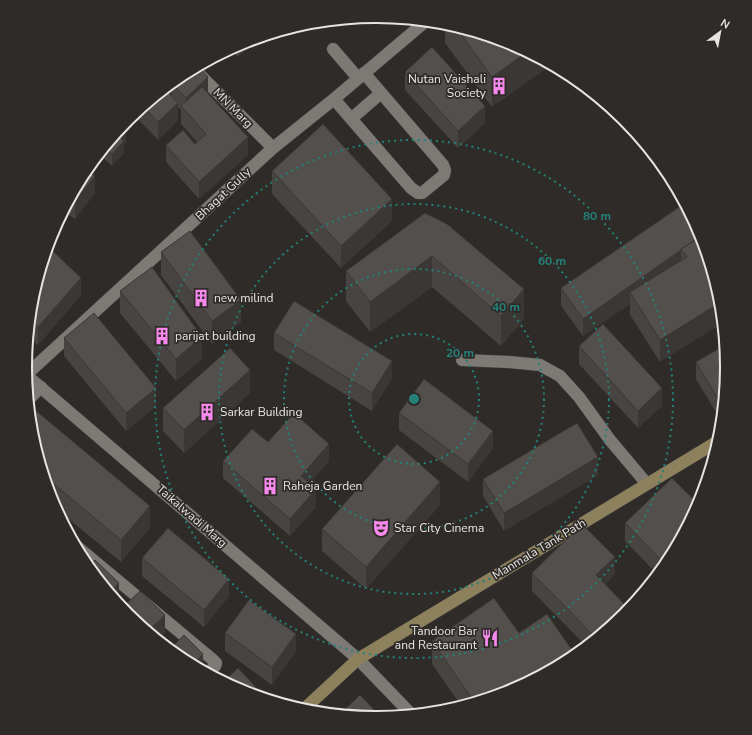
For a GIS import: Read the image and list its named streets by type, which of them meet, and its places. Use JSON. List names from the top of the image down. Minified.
{"streets":{"street":["MN Marg","Bhagat Gully","Taikalwadi Marg","Manmala Tank Path"]},"crossings":[["MN Marg","Bhagat Gully"],["Taikalwadi Marg","Manmala Tank Path"]],"places":{"building":["Nutan Vaishali Society","new milind","parijat building","Sarkar Building","Raheja Garden"],"theatre":["Star City Cinema"],"restaurant":["Tandoor Bar and Restaurant"]},"north":"top right","rings":["80 m","60 m","40 m","20 m"]}
